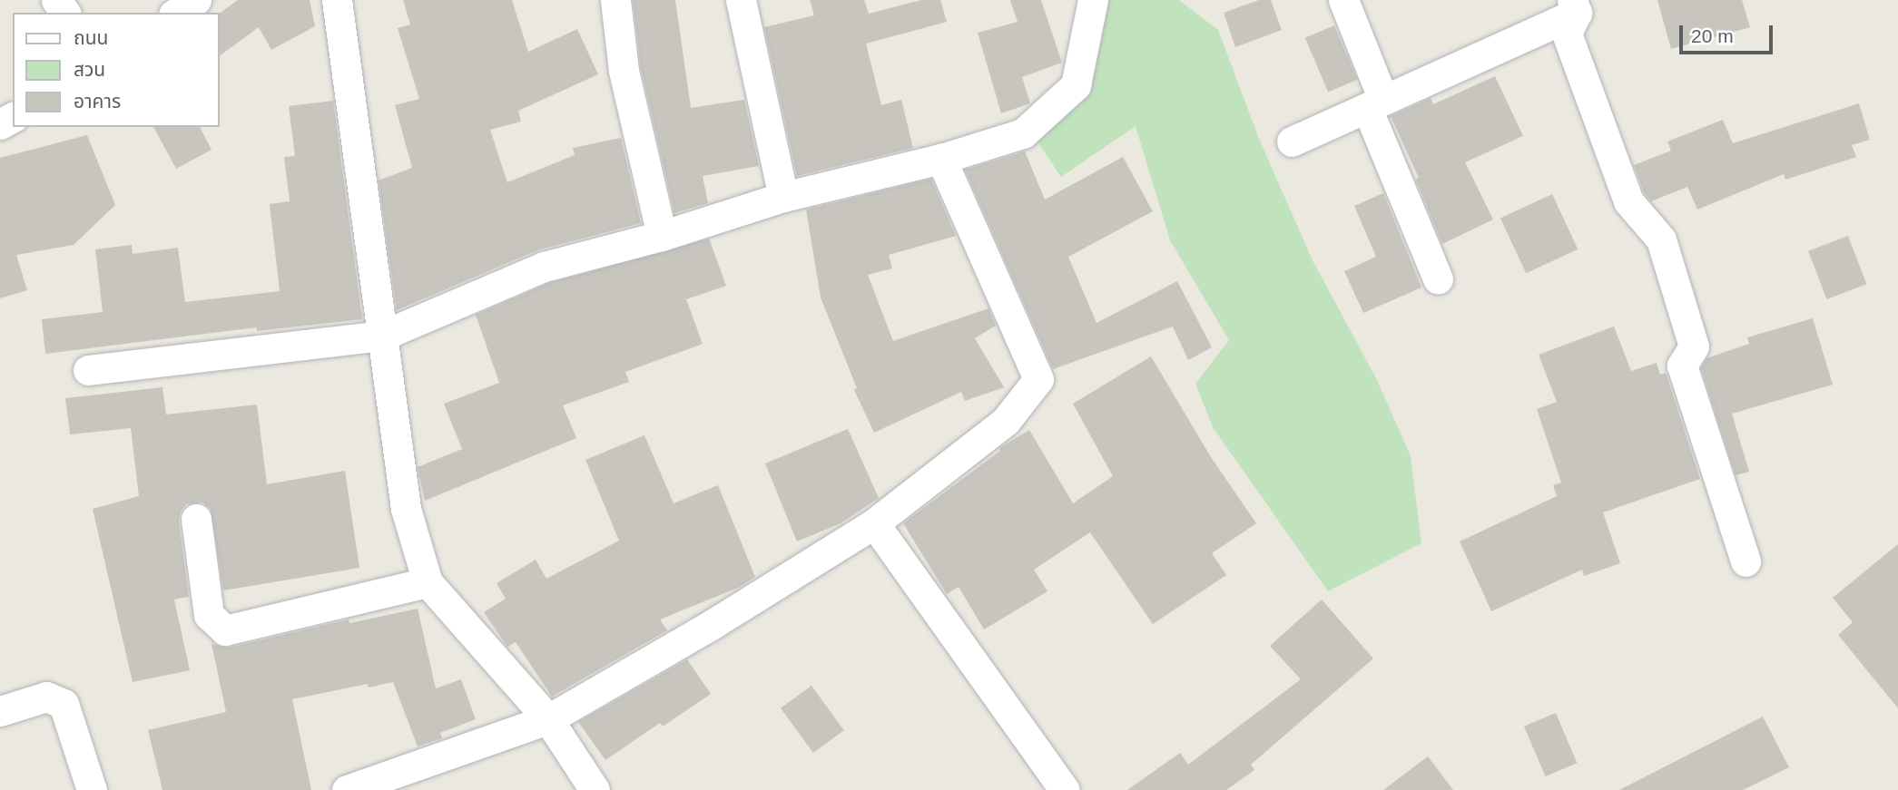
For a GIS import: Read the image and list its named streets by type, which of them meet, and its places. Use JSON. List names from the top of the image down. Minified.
{"legend":["ถนน","สวน","อาคาร"],"scale_bar":"20 m"}
